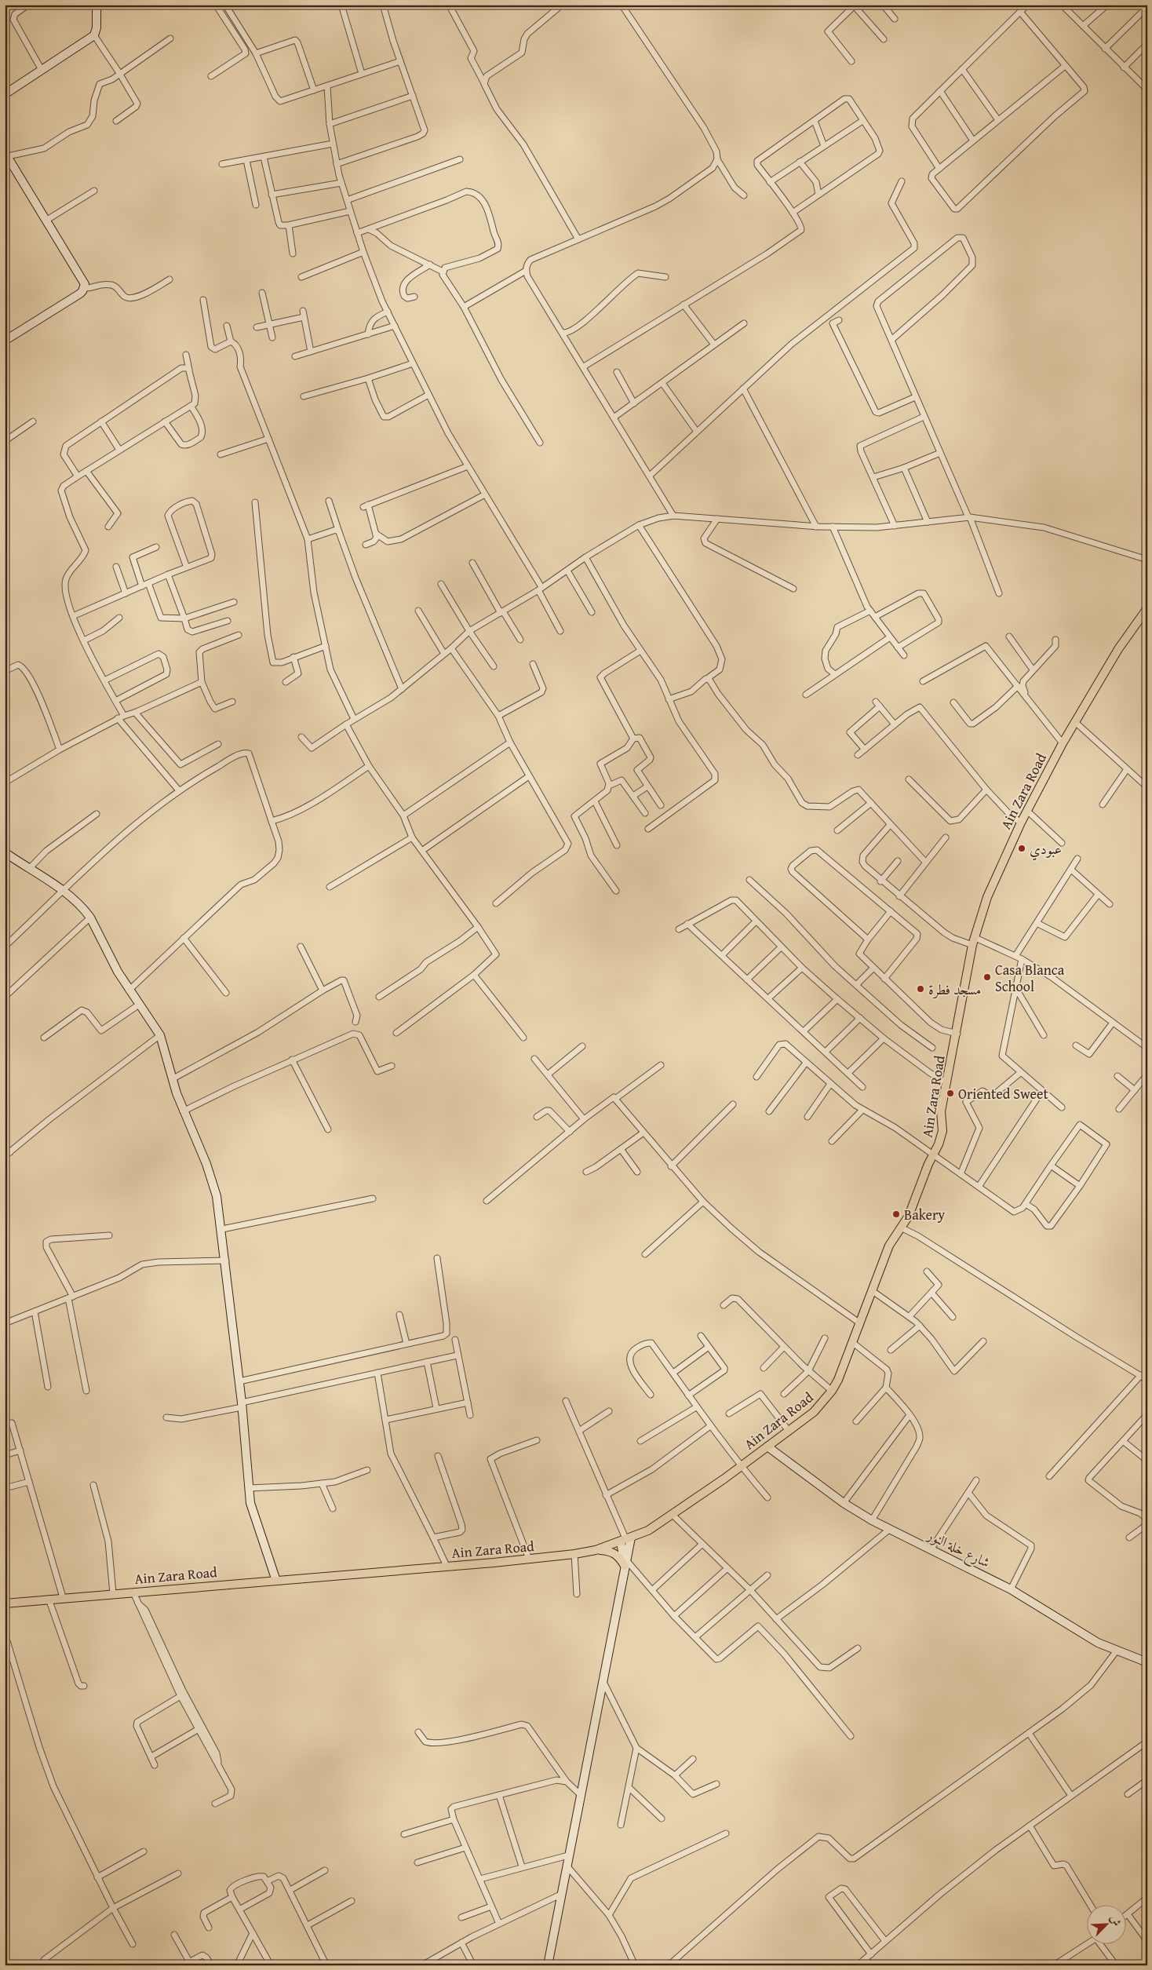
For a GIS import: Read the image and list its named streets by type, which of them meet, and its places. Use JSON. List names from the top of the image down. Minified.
{"streets":{"main road":["Ain Zara Road","شارع خلة النور"]},"crossings":[["Ain Zara Road","شارع خلة النور"]],"places":["عبودي","Casa Blanca School","مسجد فطرة","Oriented Sweet","Bakery"],"north":"top right"}
